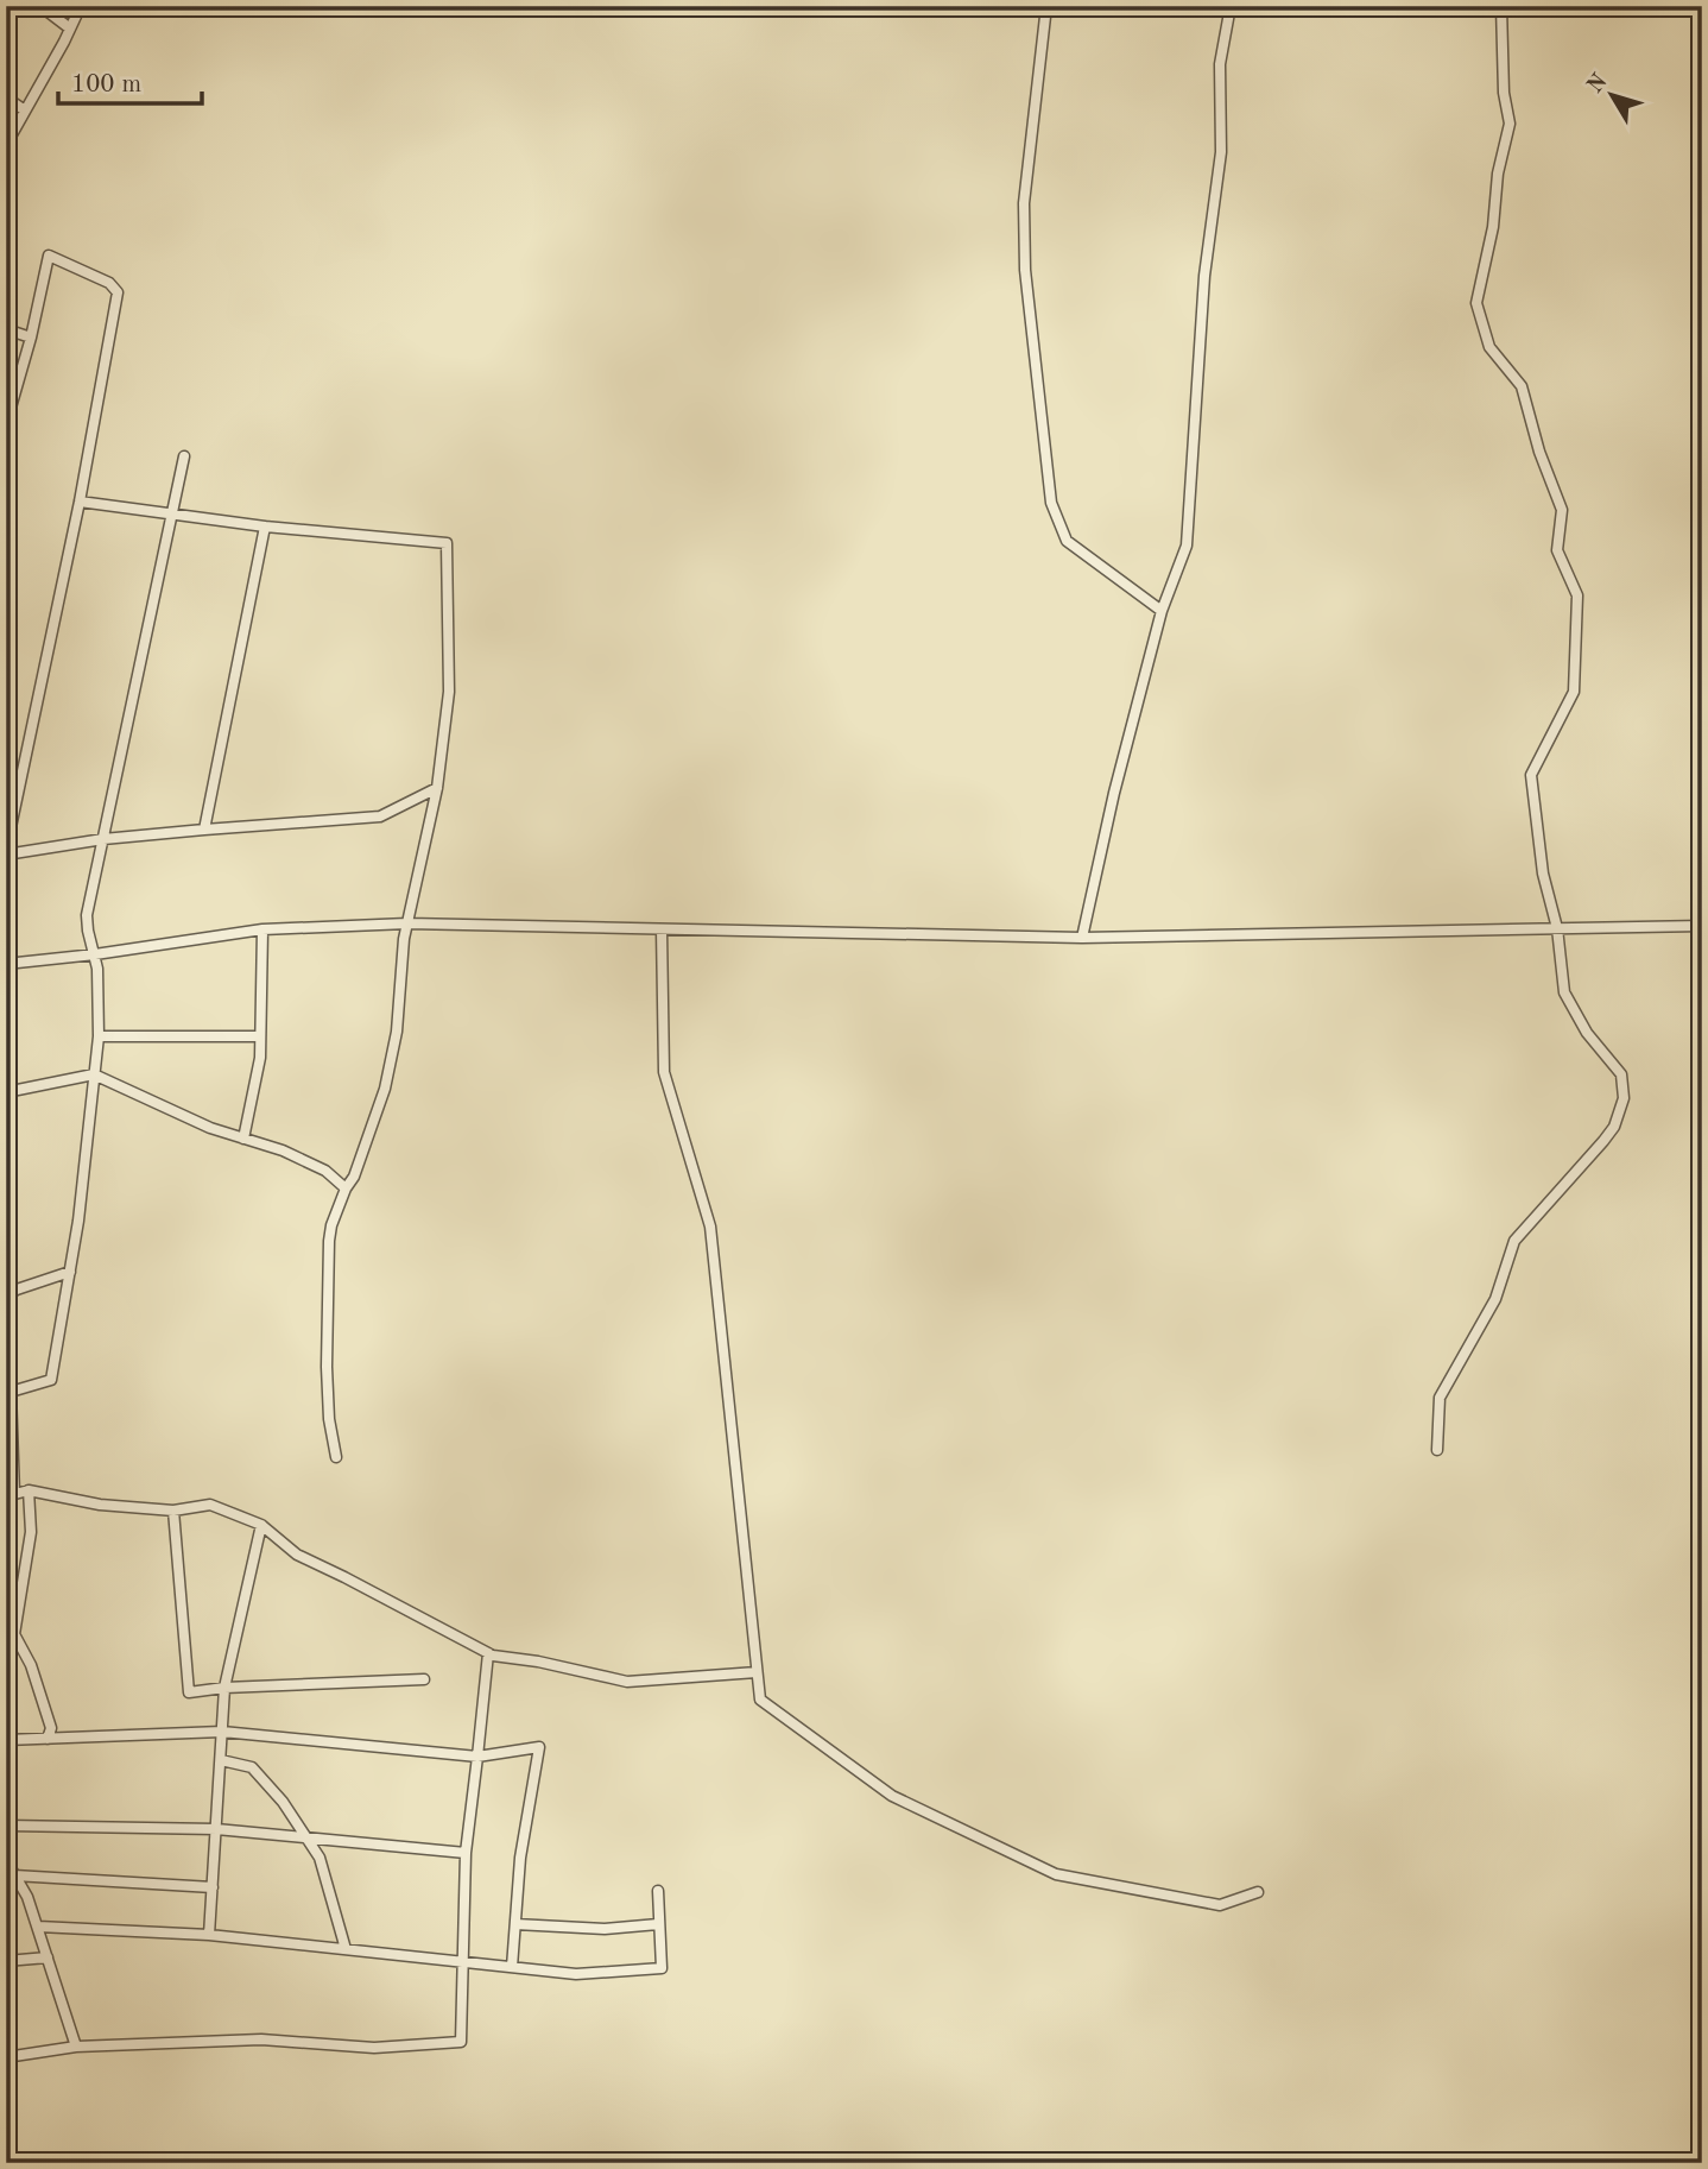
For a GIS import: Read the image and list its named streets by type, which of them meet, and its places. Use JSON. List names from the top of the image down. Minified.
{"scale_bar":"100 m","north":"top left"}
